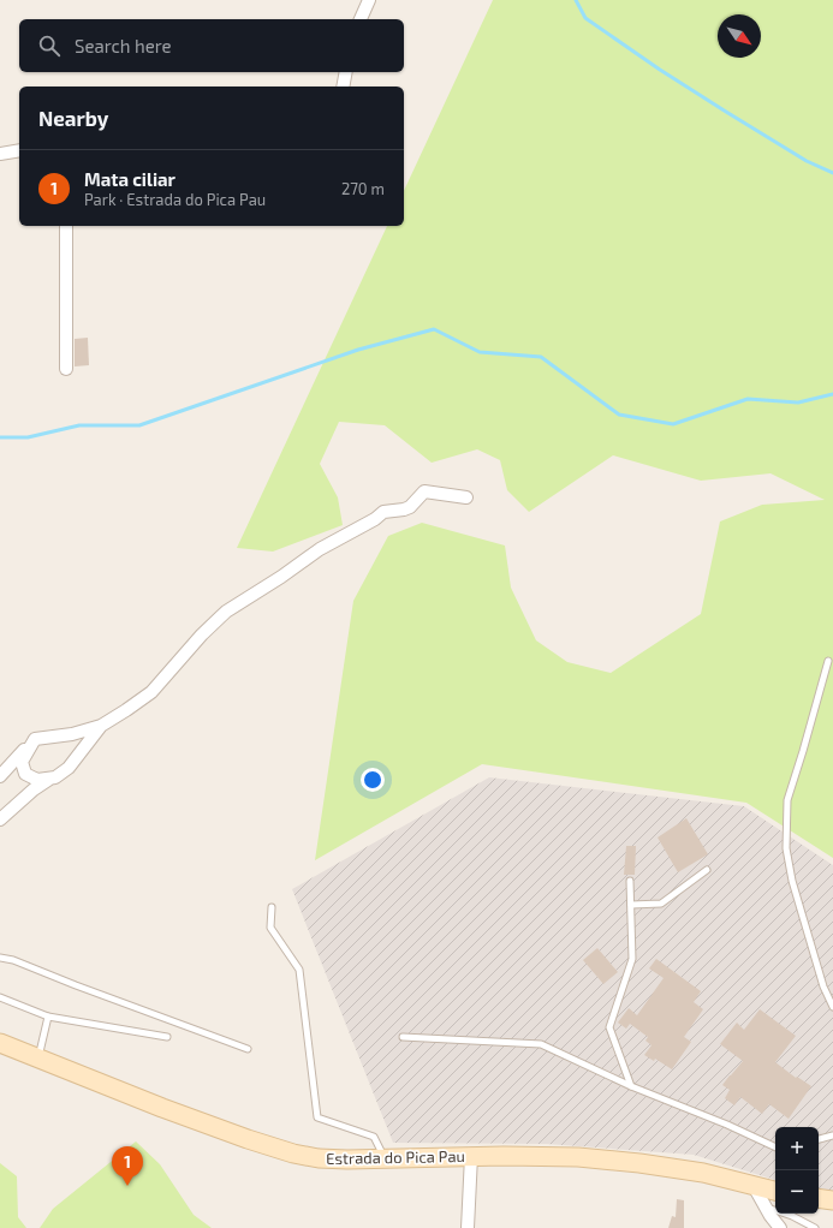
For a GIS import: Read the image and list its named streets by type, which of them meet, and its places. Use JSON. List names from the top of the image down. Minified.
{"streets":{"main road":["Estrada do Pica Pau"]},"north":"bottom right","page":{"search":"Search here","heading":"Nearby","list":[{"mark":"1","name":"Mata ciliar","note":"Park · Estrada do Pica Pau","value":"270 m"}],"map_buttons":["+","−"],"pins":"1"}}
